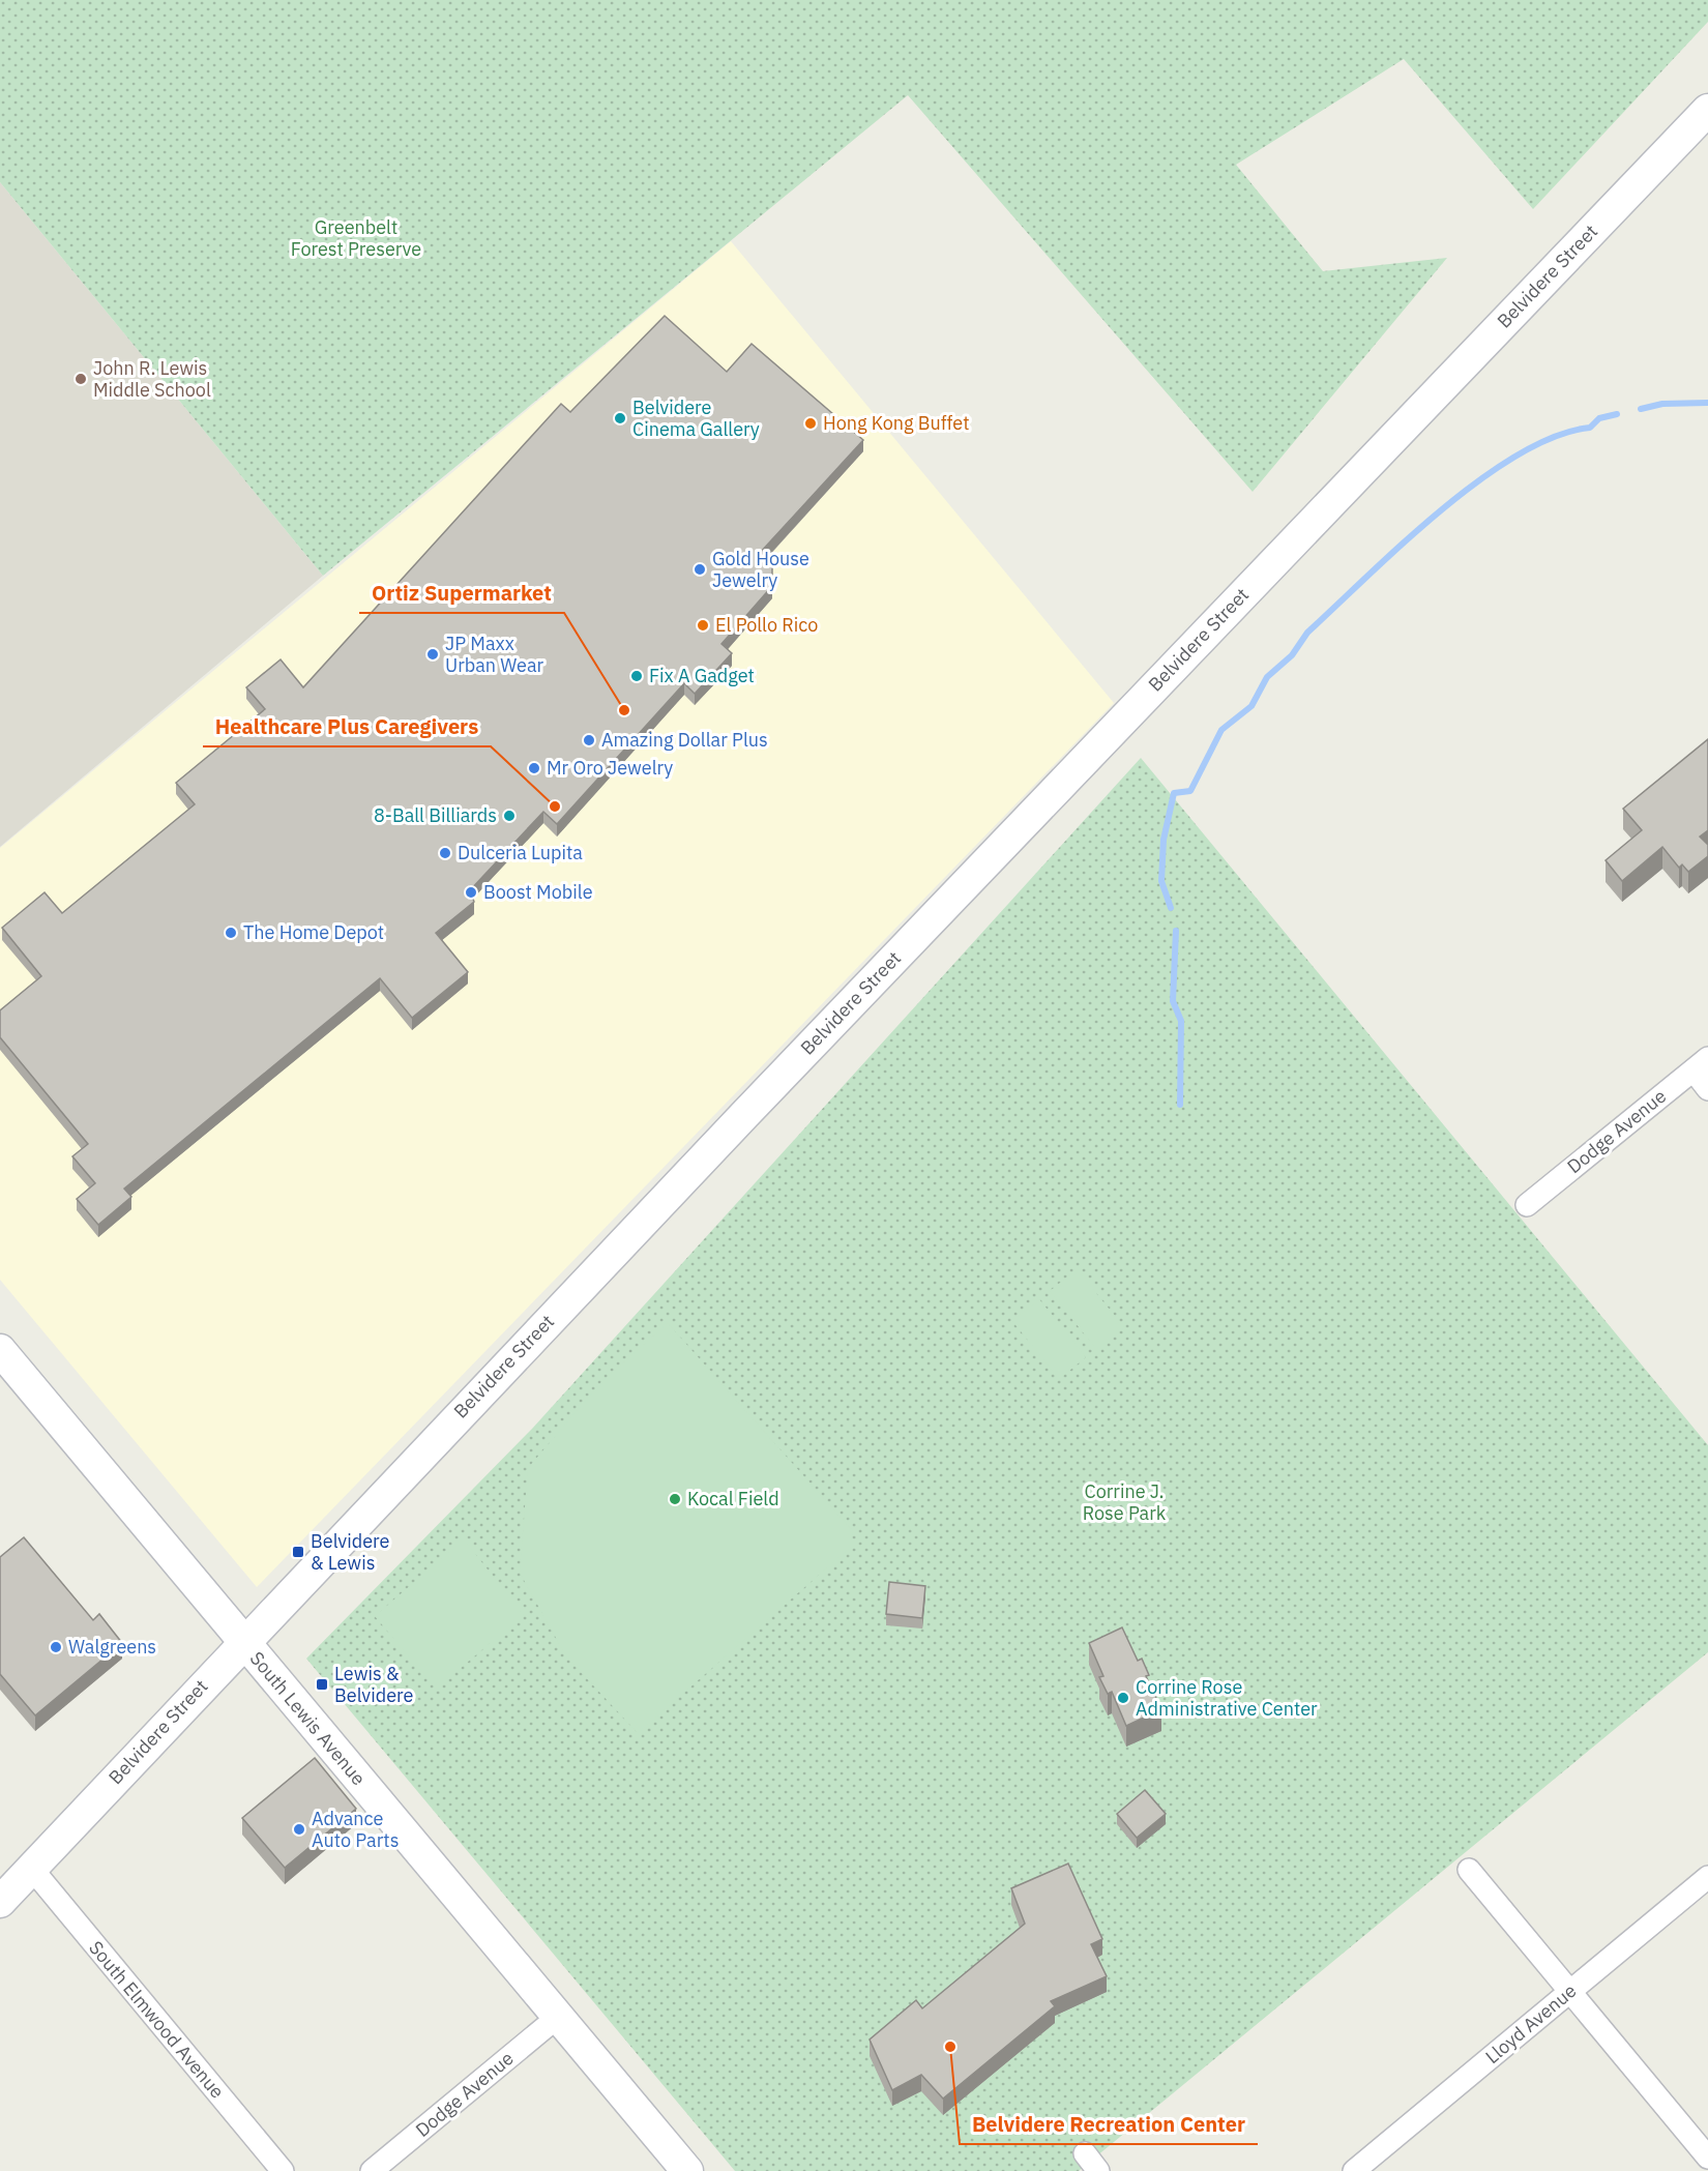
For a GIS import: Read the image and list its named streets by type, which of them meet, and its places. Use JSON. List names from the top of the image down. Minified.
{"streets":{"main road":["Belvidere Street","South Lewis Avenue"],"street":["Dodge Avenue","South Elmwood Avenue","Lloyd Avenue"]},"crossings":[["Belvidere Street","South Lewis Avenue"],["Belvidere Street","South Elmwood Avenue"],["Dodge Avenue","South Lewis Avenue"]],"parks":["Greenbelt Forest Preserve","Corrine J. Rose Park"],"places":{"other":["John R. Lewis Middle School","Belvidere Cinema Gallery","Hong Kong Buffet","Gold House Jewelry","El Pollo Rico","JP Maxx Urban Wear","Fix A Gadget","Ortiz Supermarket","Amazing Dollar Plus","Mr Oro Jewelry","Healthcare Plus Caregivers","8-Ball Billiards","Dulceria Lupita","Boost Mobile","The Home Depot","Kocal Field","Walgreens","Corrine Rose Administrative Center","Advance Auto Parts","Belvidere Recreation Center"],"transit":["Belvidere & Lewis","Lewis & Belvidere"]}}
